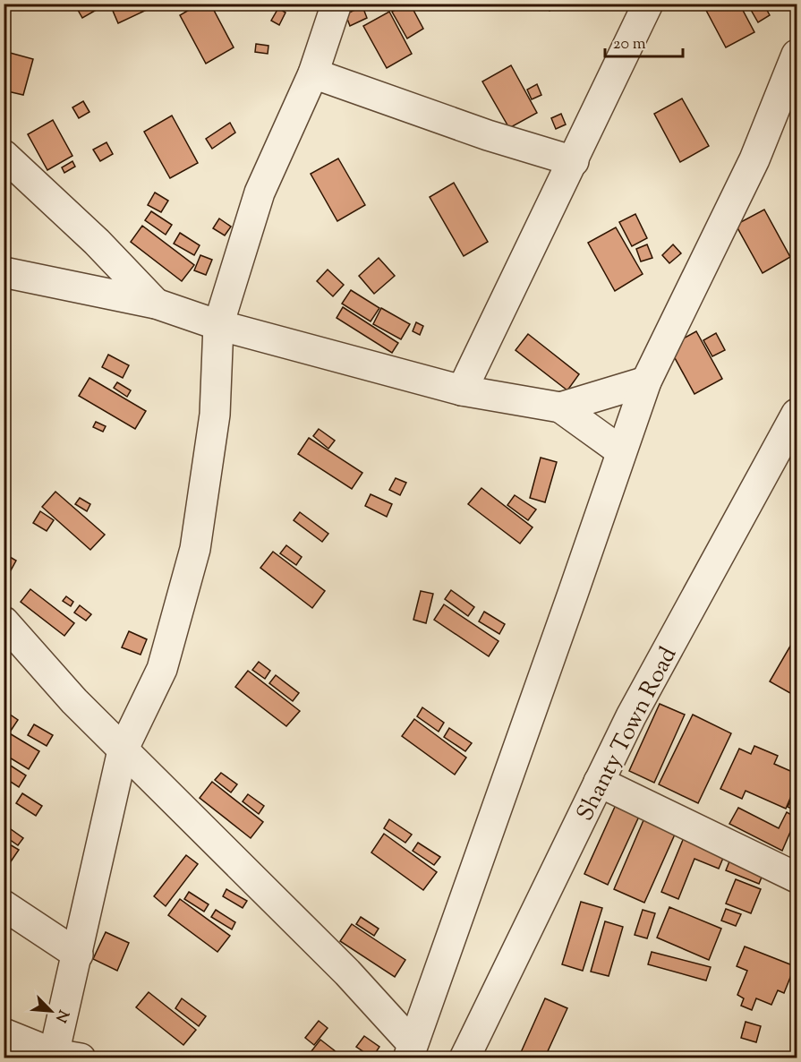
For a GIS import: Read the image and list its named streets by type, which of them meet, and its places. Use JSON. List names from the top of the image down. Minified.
{"streets":{"street":["Shanty Town Road"]},"scale_bar":"20 m","north":"bottom right"}
